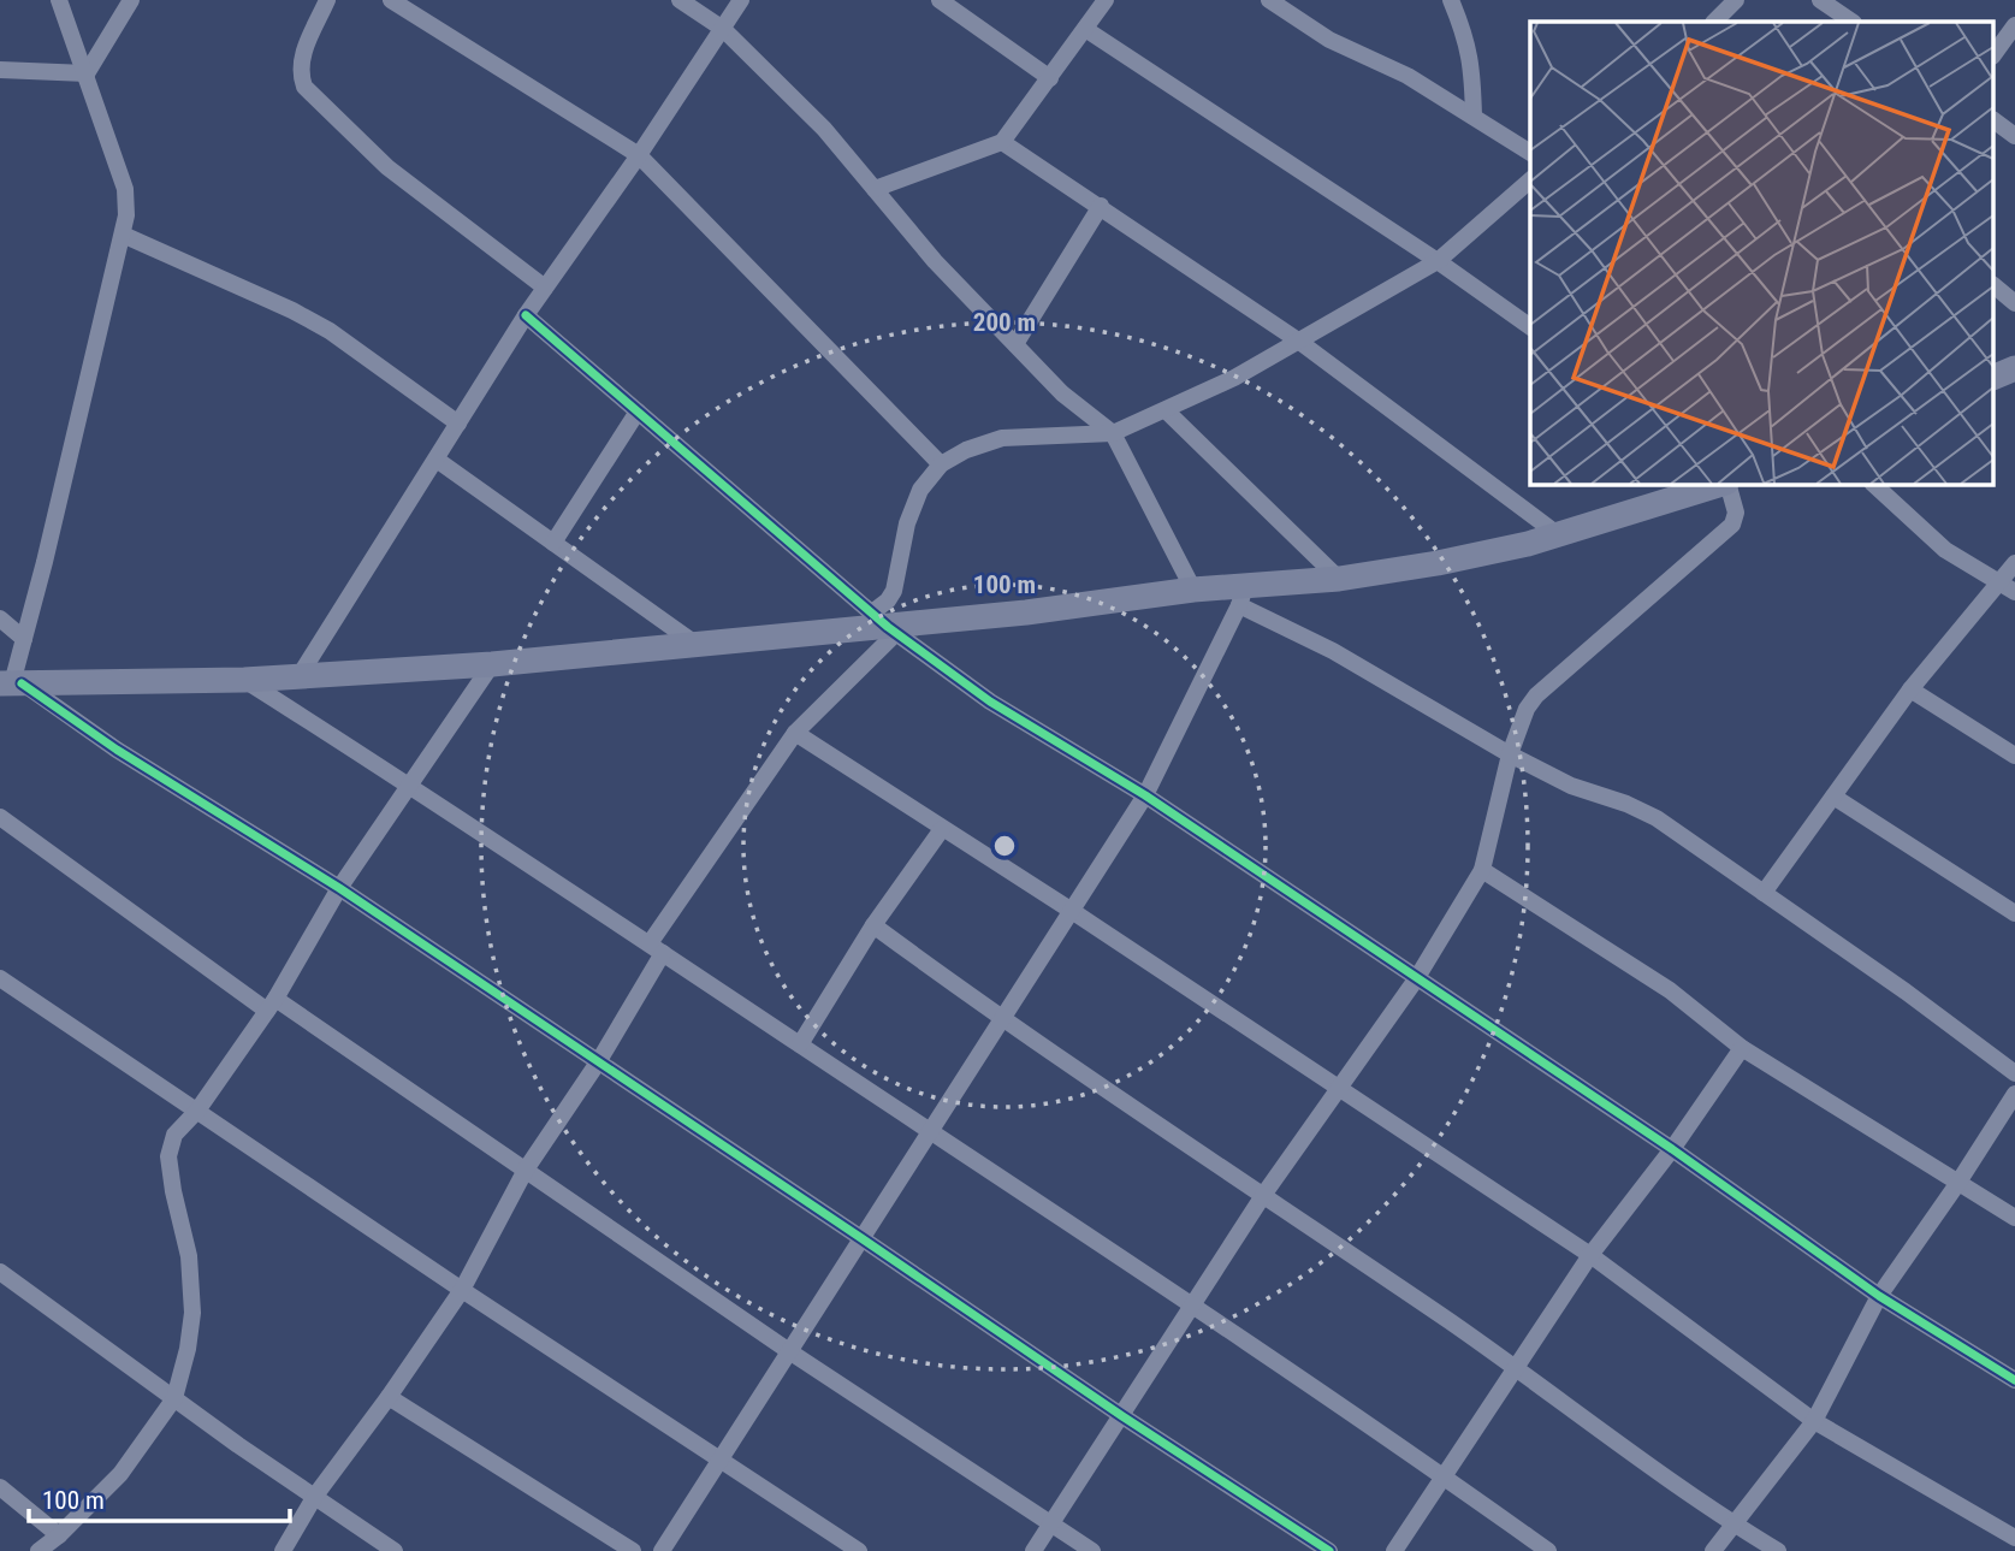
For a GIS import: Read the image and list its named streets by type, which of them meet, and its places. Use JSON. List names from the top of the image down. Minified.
{"scale_bar":"100 m","rings":["200 m","100 m"]}
